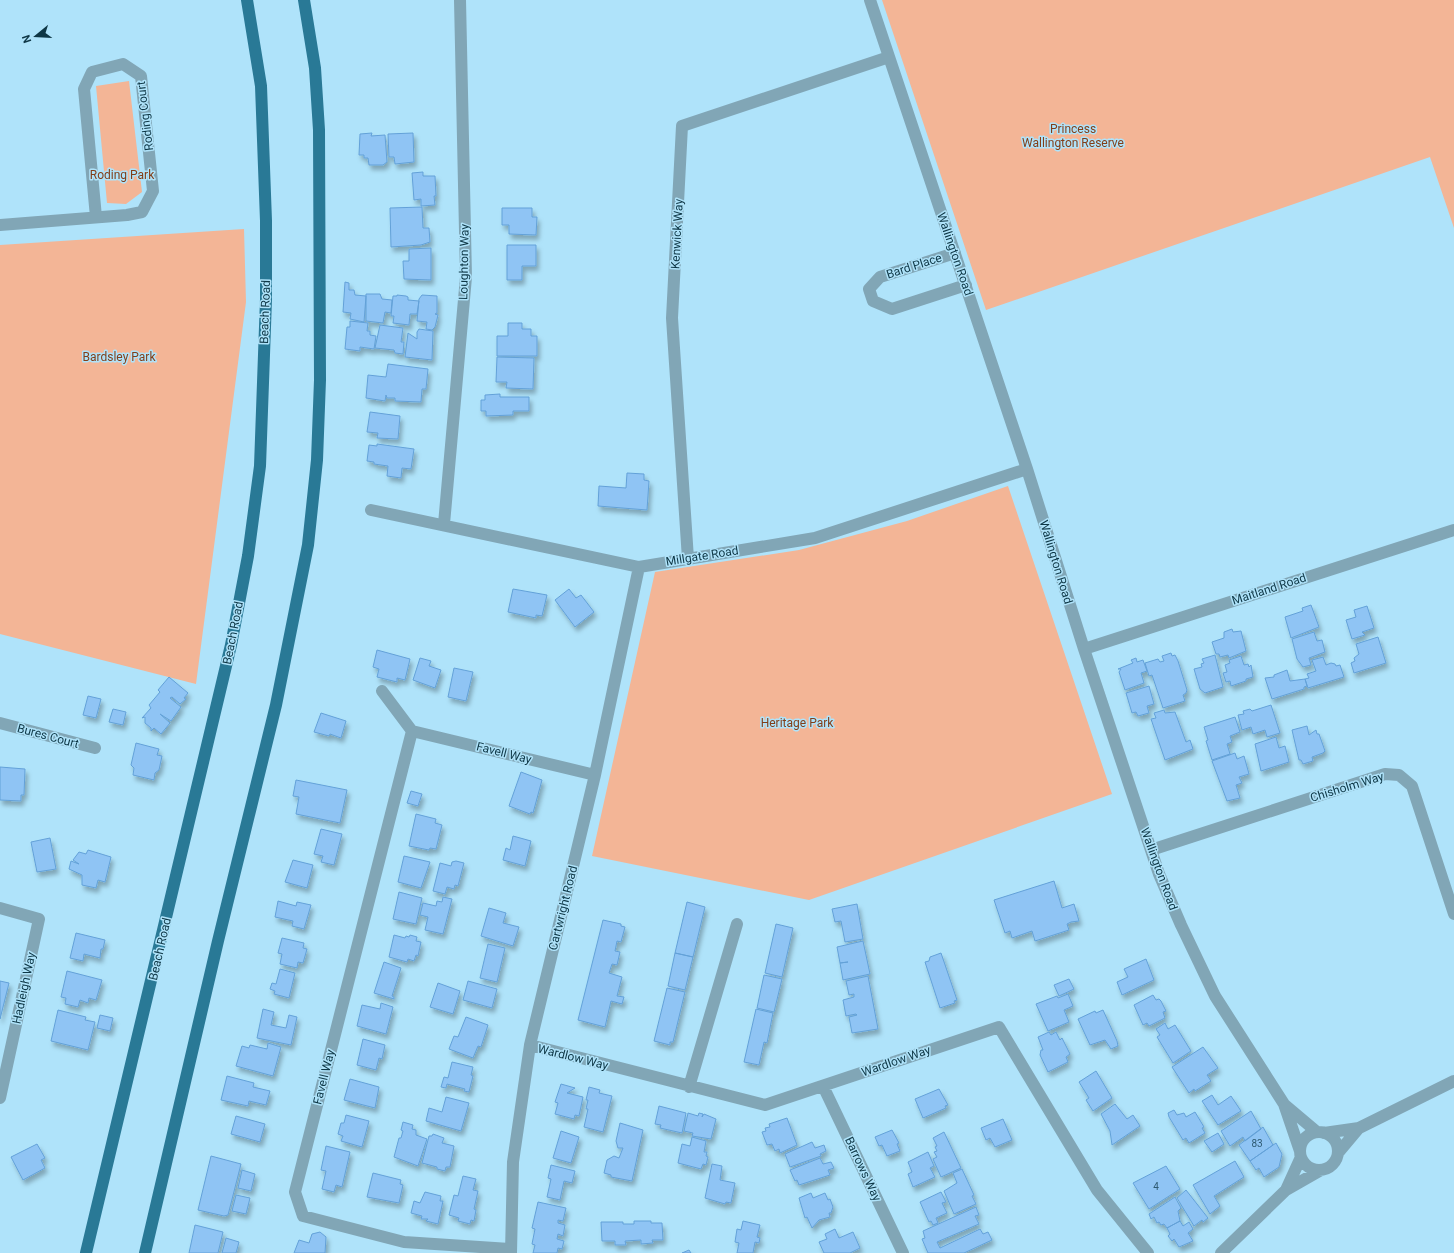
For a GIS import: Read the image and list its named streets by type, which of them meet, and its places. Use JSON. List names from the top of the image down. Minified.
{"streets":{"main road":["Beach Road"],"street":["Roding Court","Kenwick Way","Wallington Road","Loughton Way","Bard Place","Millgate Road","Maitland Road","Bures Court","Favell Way","Chisholm Way","Cartwright Road","Hadleigh Way","Wardlow Way","Barrows Way"]},"crossings":[["Kenwick Way","Wallington Road"],["Kenwick Way","Millgate Road"],["Wallington Road","Bard Place"],["Wallington Road","Millgate Road"],["Wallington Road","Maitland Road"],["Wallington Road","Chisholm Way"],["Loughton Way","Millgate Road"],["Millgate Road","Cartwright Road"],["Favell Way","Cartwright Road"],["Cartwright Road","Wardlow Way"],["Wardlow Way","Barrows Way"]],"parks":["Princess Wallington Reserve","Roding Park","Bardsley Park","Heritage Park"],"house_numbers":["83","4"],"north":"left"}
